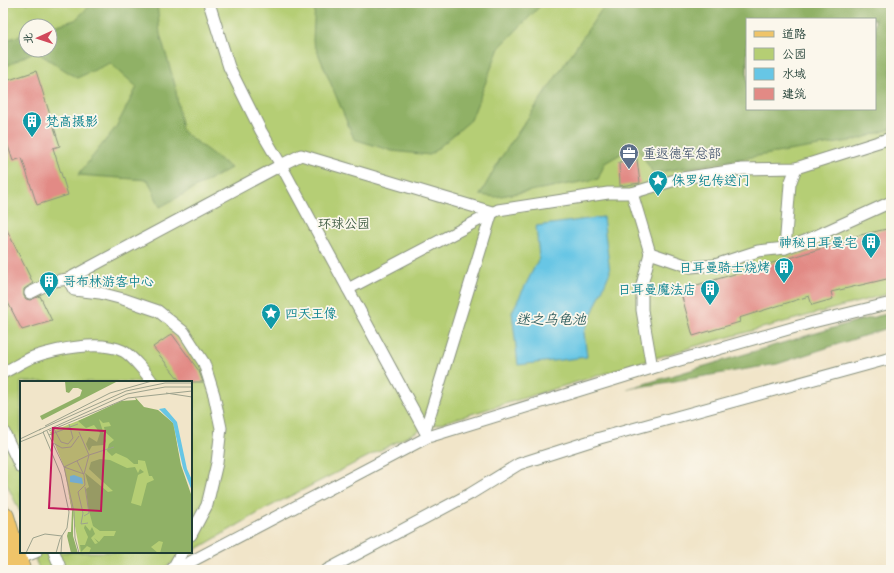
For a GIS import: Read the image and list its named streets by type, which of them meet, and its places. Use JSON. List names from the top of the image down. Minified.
{"water":["迷之乌龟池"],"parks":["环球公园"],"places":{"building":["梵高摄影","神秘日耳曼宅","日耳曼骑士烧烤","哥布林游客中心","日耳曼魔法店"],"office":["重返德军总部"],"place":["侏罗纪传送门","四天王像"]},"legend":["道路","公园","水域","建筑"],"north":"left"}
